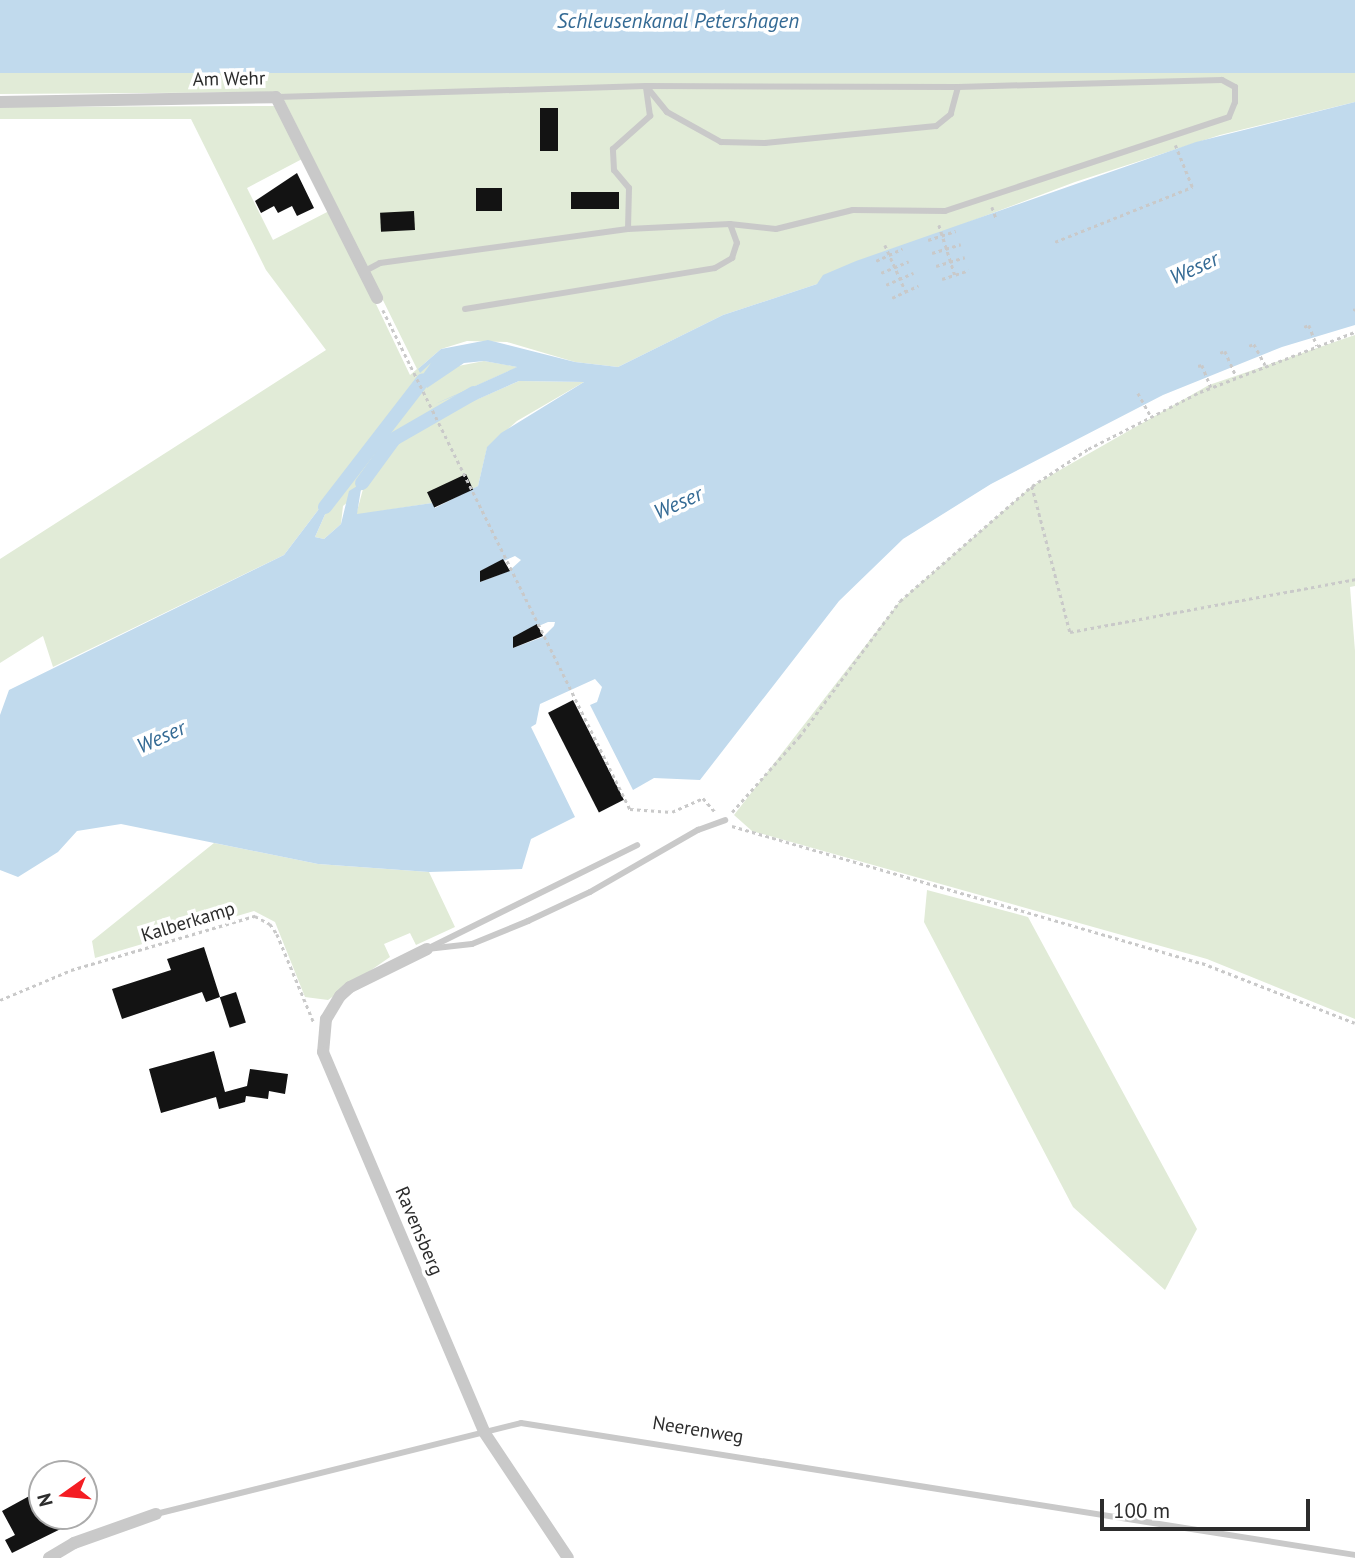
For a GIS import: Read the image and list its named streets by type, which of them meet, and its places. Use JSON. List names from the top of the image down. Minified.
{"streets":{"street":["Am Wehr","Ravensberg","Neerenweg"],"path":["Kalberkamp"]},"crossings":[["Kalberkamp","Ravensberg"],["Ravensberg","Neerenweg"]],"water":["Schleusenkanal Petershagen","Weser"],"scale_bar":"100 m","north":"left"}
